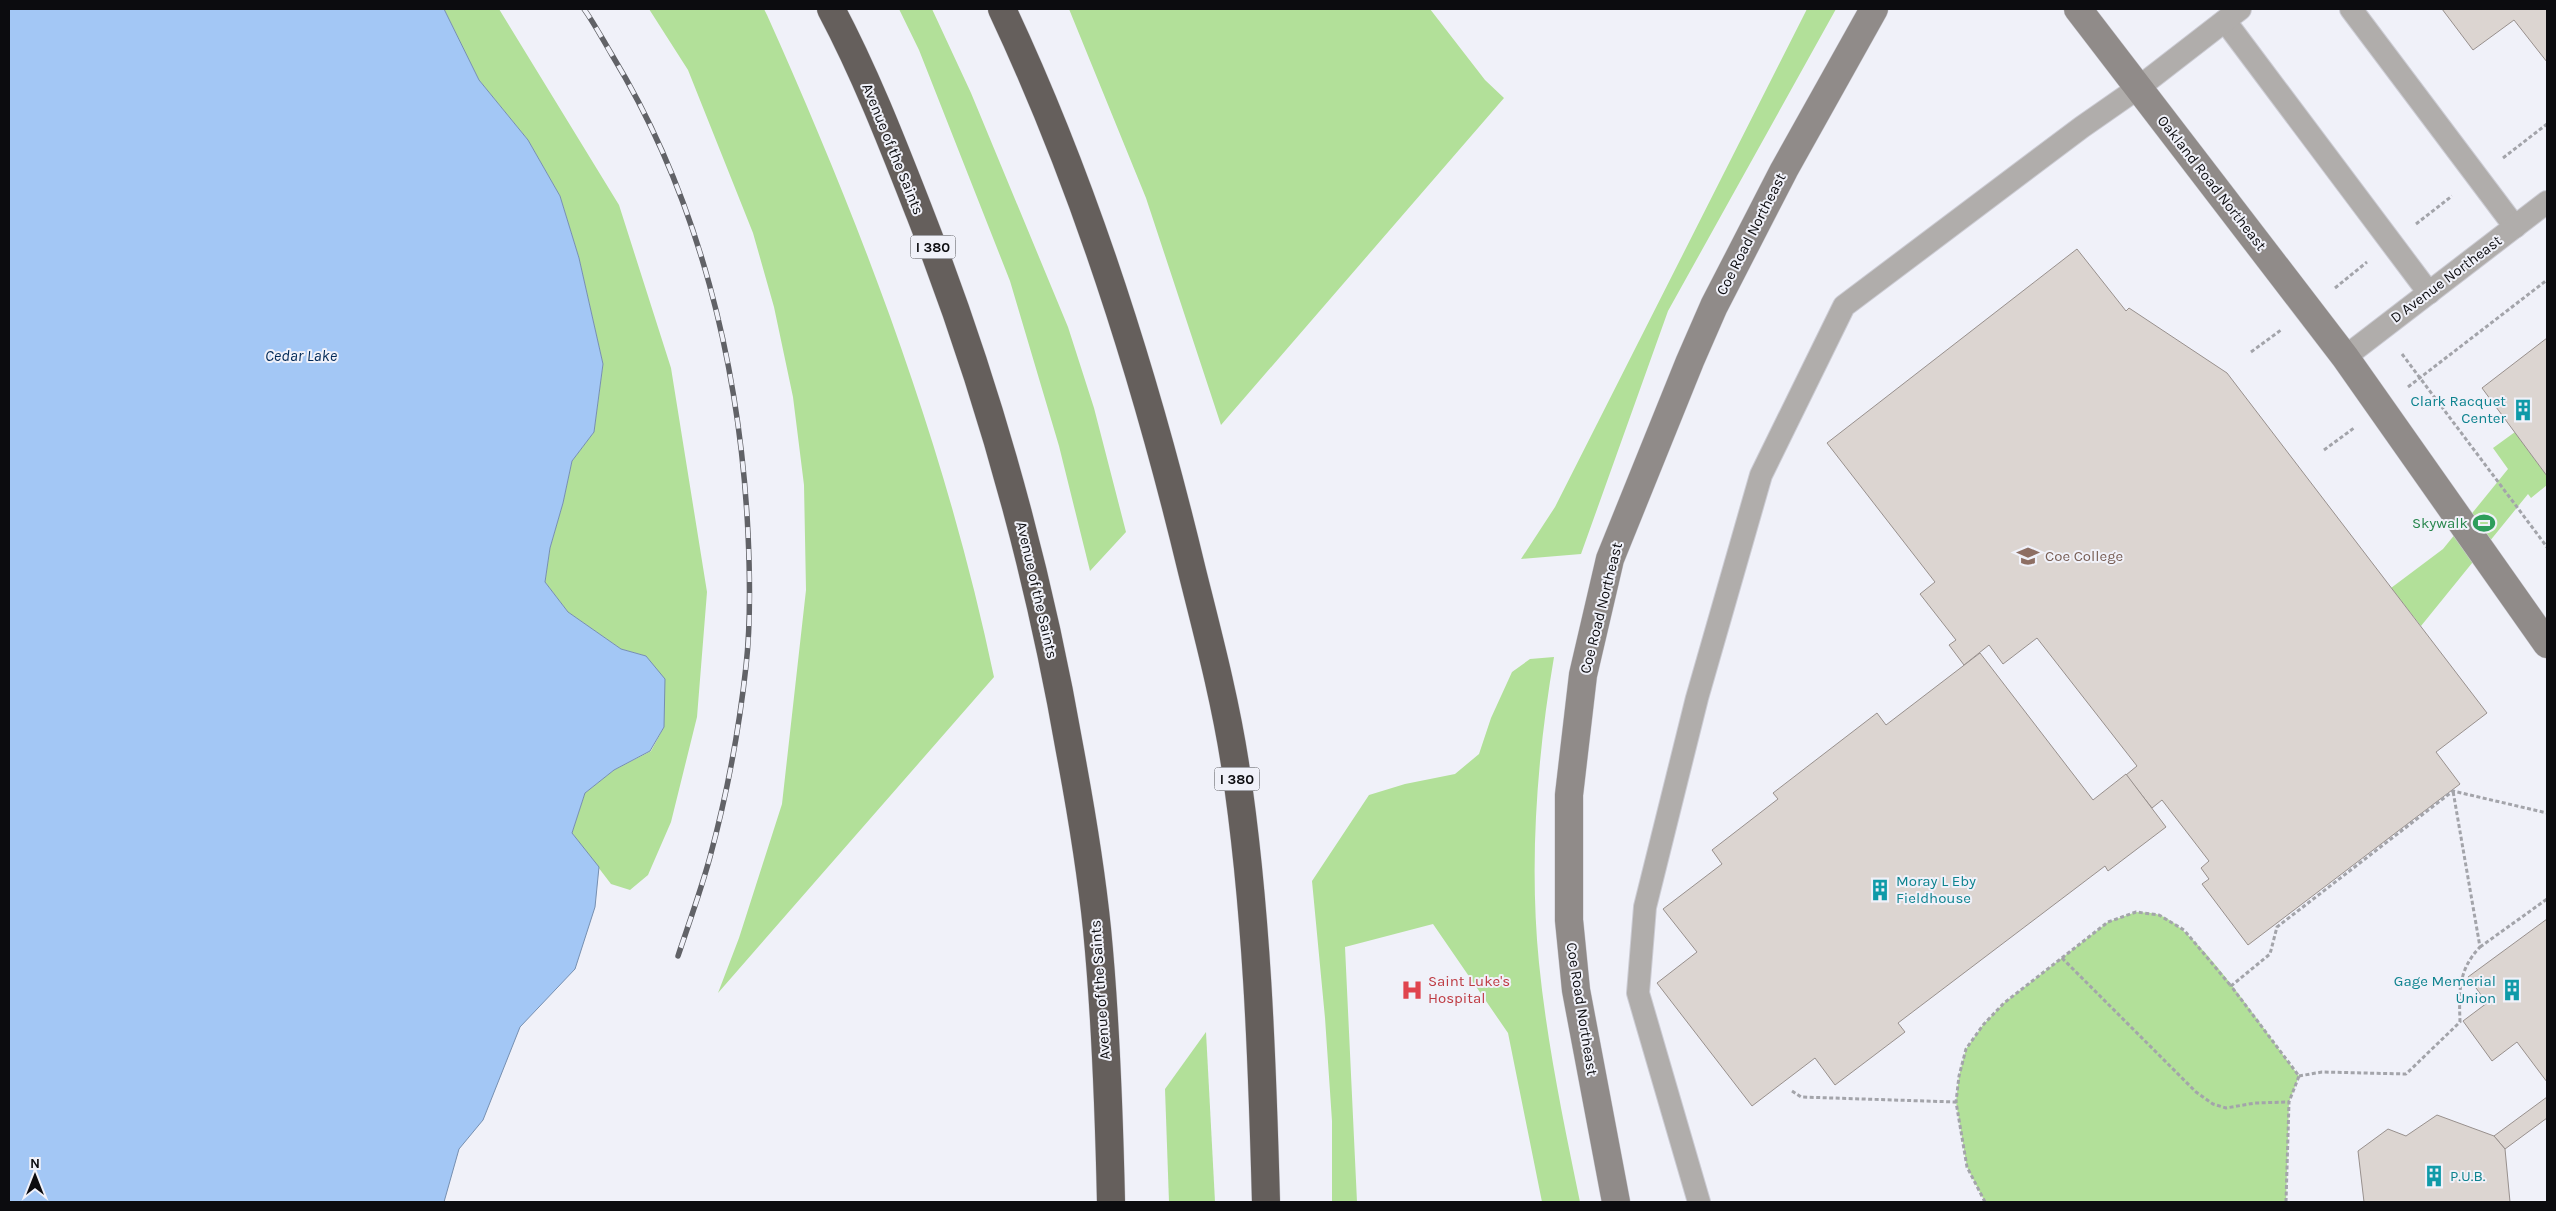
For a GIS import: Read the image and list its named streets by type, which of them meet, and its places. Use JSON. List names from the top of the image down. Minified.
{"streets":{"highway":["Avenue of the Saints","I 380"],"main road":["Oakland Road Northeast","Coe Road Northeast"],"lane":["D Avenue Northeast"]},"crossings":[["Oakland Road Northeast","D Avenue Northeast"]],"water":["Cedar Lake"],"places":{"building":["Clark Racquet Center","Moray L Eby Fieldhouse","Gage Memerial Union","P.U.B."],"sports":["Skywalk"],"school or university":["Coe College"],"hospital":["Saint Luke's Hospital"]},"north":"top"}
